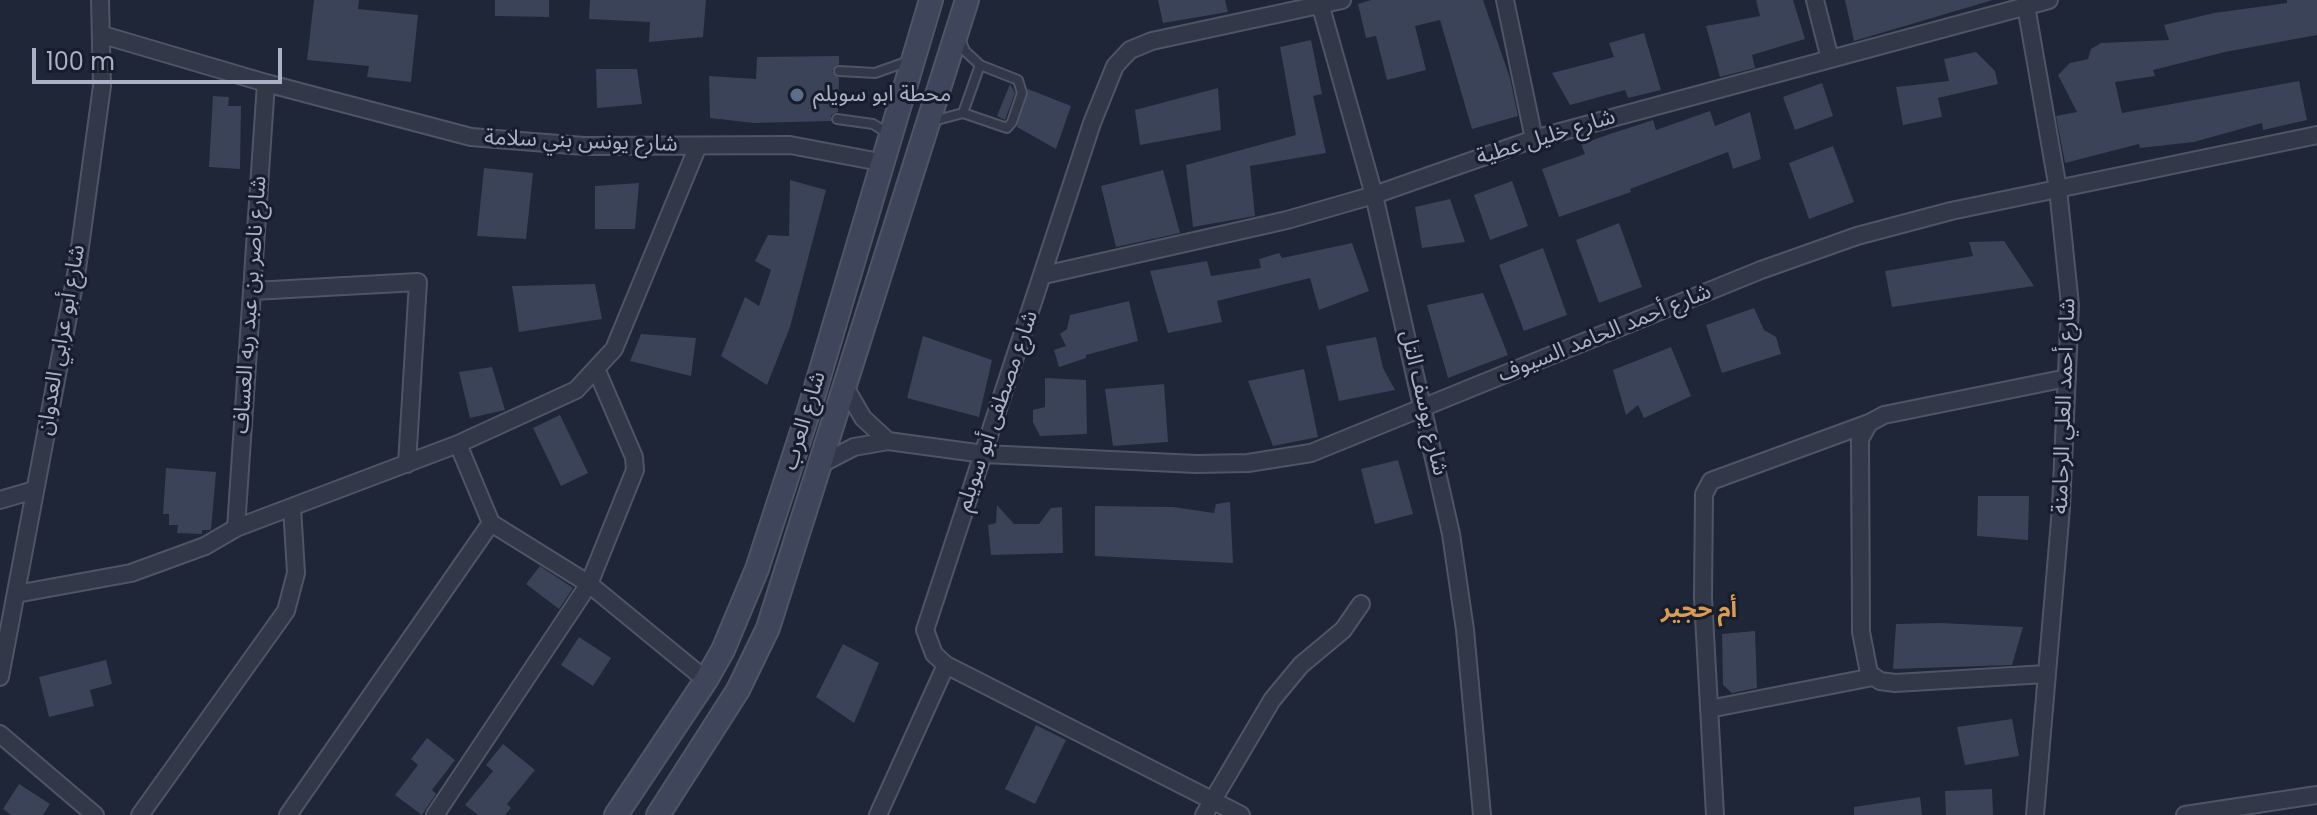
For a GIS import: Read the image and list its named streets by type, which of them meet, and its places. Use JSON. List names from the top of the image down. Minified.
{"streets":{"main road":["شارع العرب"],"street":["شارع خليل عطية","شارع يونس بني سلامة","شارع ناصر بن عبد ربه العساف","شارع أحمد الحامد السيوف","شارع أبو عرابي العدوان","شارع يوسف التل","شارع أحمد العلي الرحامنة","شارع مصطفى أبو سويلم"]},"crossings":[["شارع خليل عطية","شارع يوسف التل"],["شارع خليل عطية","شارع أحمد العلي الرحامنة"],["شارع خليل عطية","شارع مصطفى أبو سويلم"],["شارع يونس بني سلامة","شارع ناصر بن عبد ربه العساف"],["شارع يونس بني سلامة","شارع أبو عرابي العدوان"],["شارع يونس بني سلامة","شارع العرب"],["شارع أحمد الحامد السيوف","شارع يوسف التل"],["شارع أحمد الحامد السيوف","شارع أحمد العلي الرحامنة"],["شارع أحمد الحامد السيوف","شارع مصطفى أبو سويلم"],["شارع أحمد الحامد السيوف","شارع العرب"],["شارع يوسف التل","شارع مصطفى أبو سويلم"]],"districts":["أم حجير"],"places":["محطة ابو سويلم"],"scale_bar":"100 m"}
